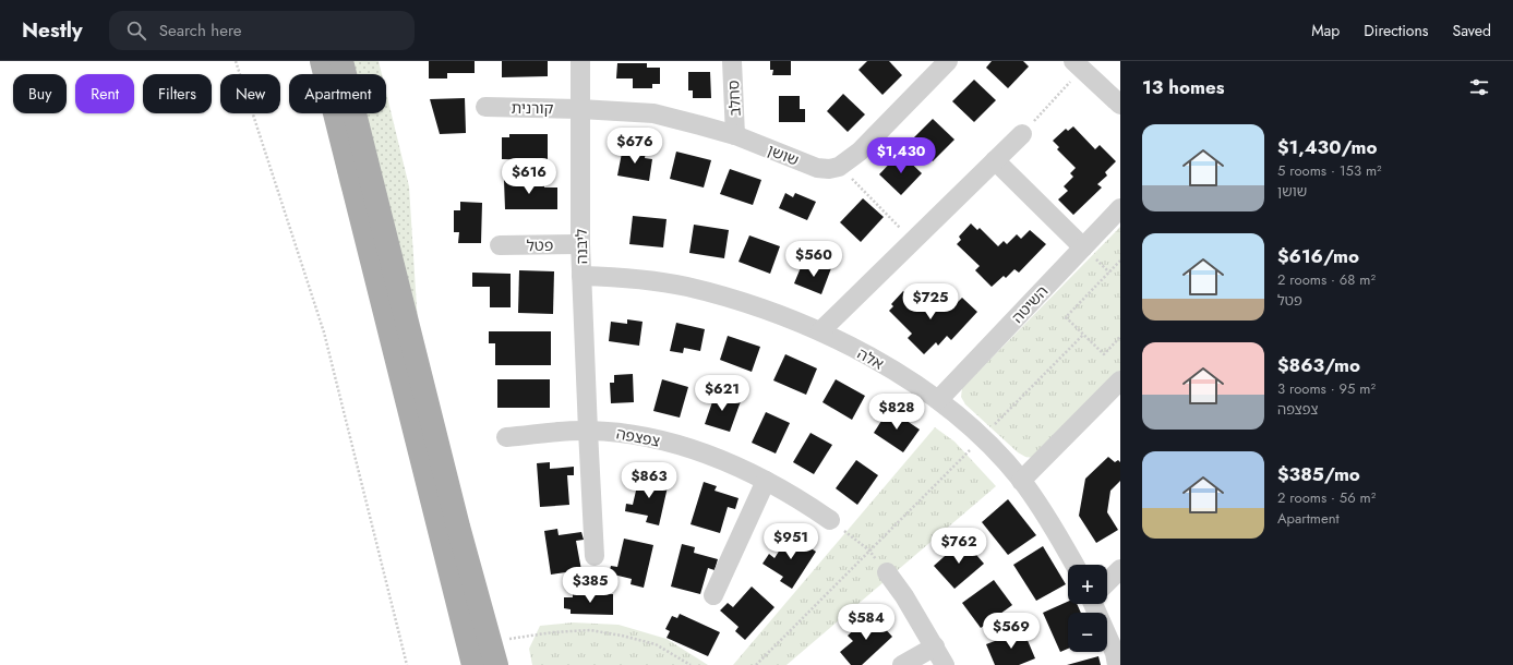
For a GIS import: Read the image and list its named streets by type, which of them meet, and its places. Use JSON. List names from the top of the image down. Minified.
{"streets":{"street":["סחלב","קורנית","שושן","פטל","ליבנה","השיטה","אלה","צפצפה"]},"crossings":[["סחלב","שושן"],["קורנית","שושן"],["קורנית","ליבנה"],["שושן","ליבנה"],["פטל","ליבנה"],["ליבנה","אלה"],["ליבנה","צפצפה"],["השיטה","אלה"]],"page":{"header":"Nestly","search":"Search here","nav":["Map","Directions","Saved"],"heading":"13 homes","chip":["Buy","Rent","Filters","New","Apartment"],"list":[{"name":"$1,430/mo","note":"5 rooms · 153 m² · שושן"},{"name":"$616/mo","note":"2 rooms · 68 m² · פטל"},{"name":"$863/mo","note":"3 rooms · 95 m² · צפצפה"},{"name":"$385/mo","note":"2 rooms · 56 m² · Apartment"}],"price":["$676","$1,430","$616","$560","$725","$621","$828","$863","$951","$762","$385","$584","$569"],"map_buttons":["+","−"]}}
